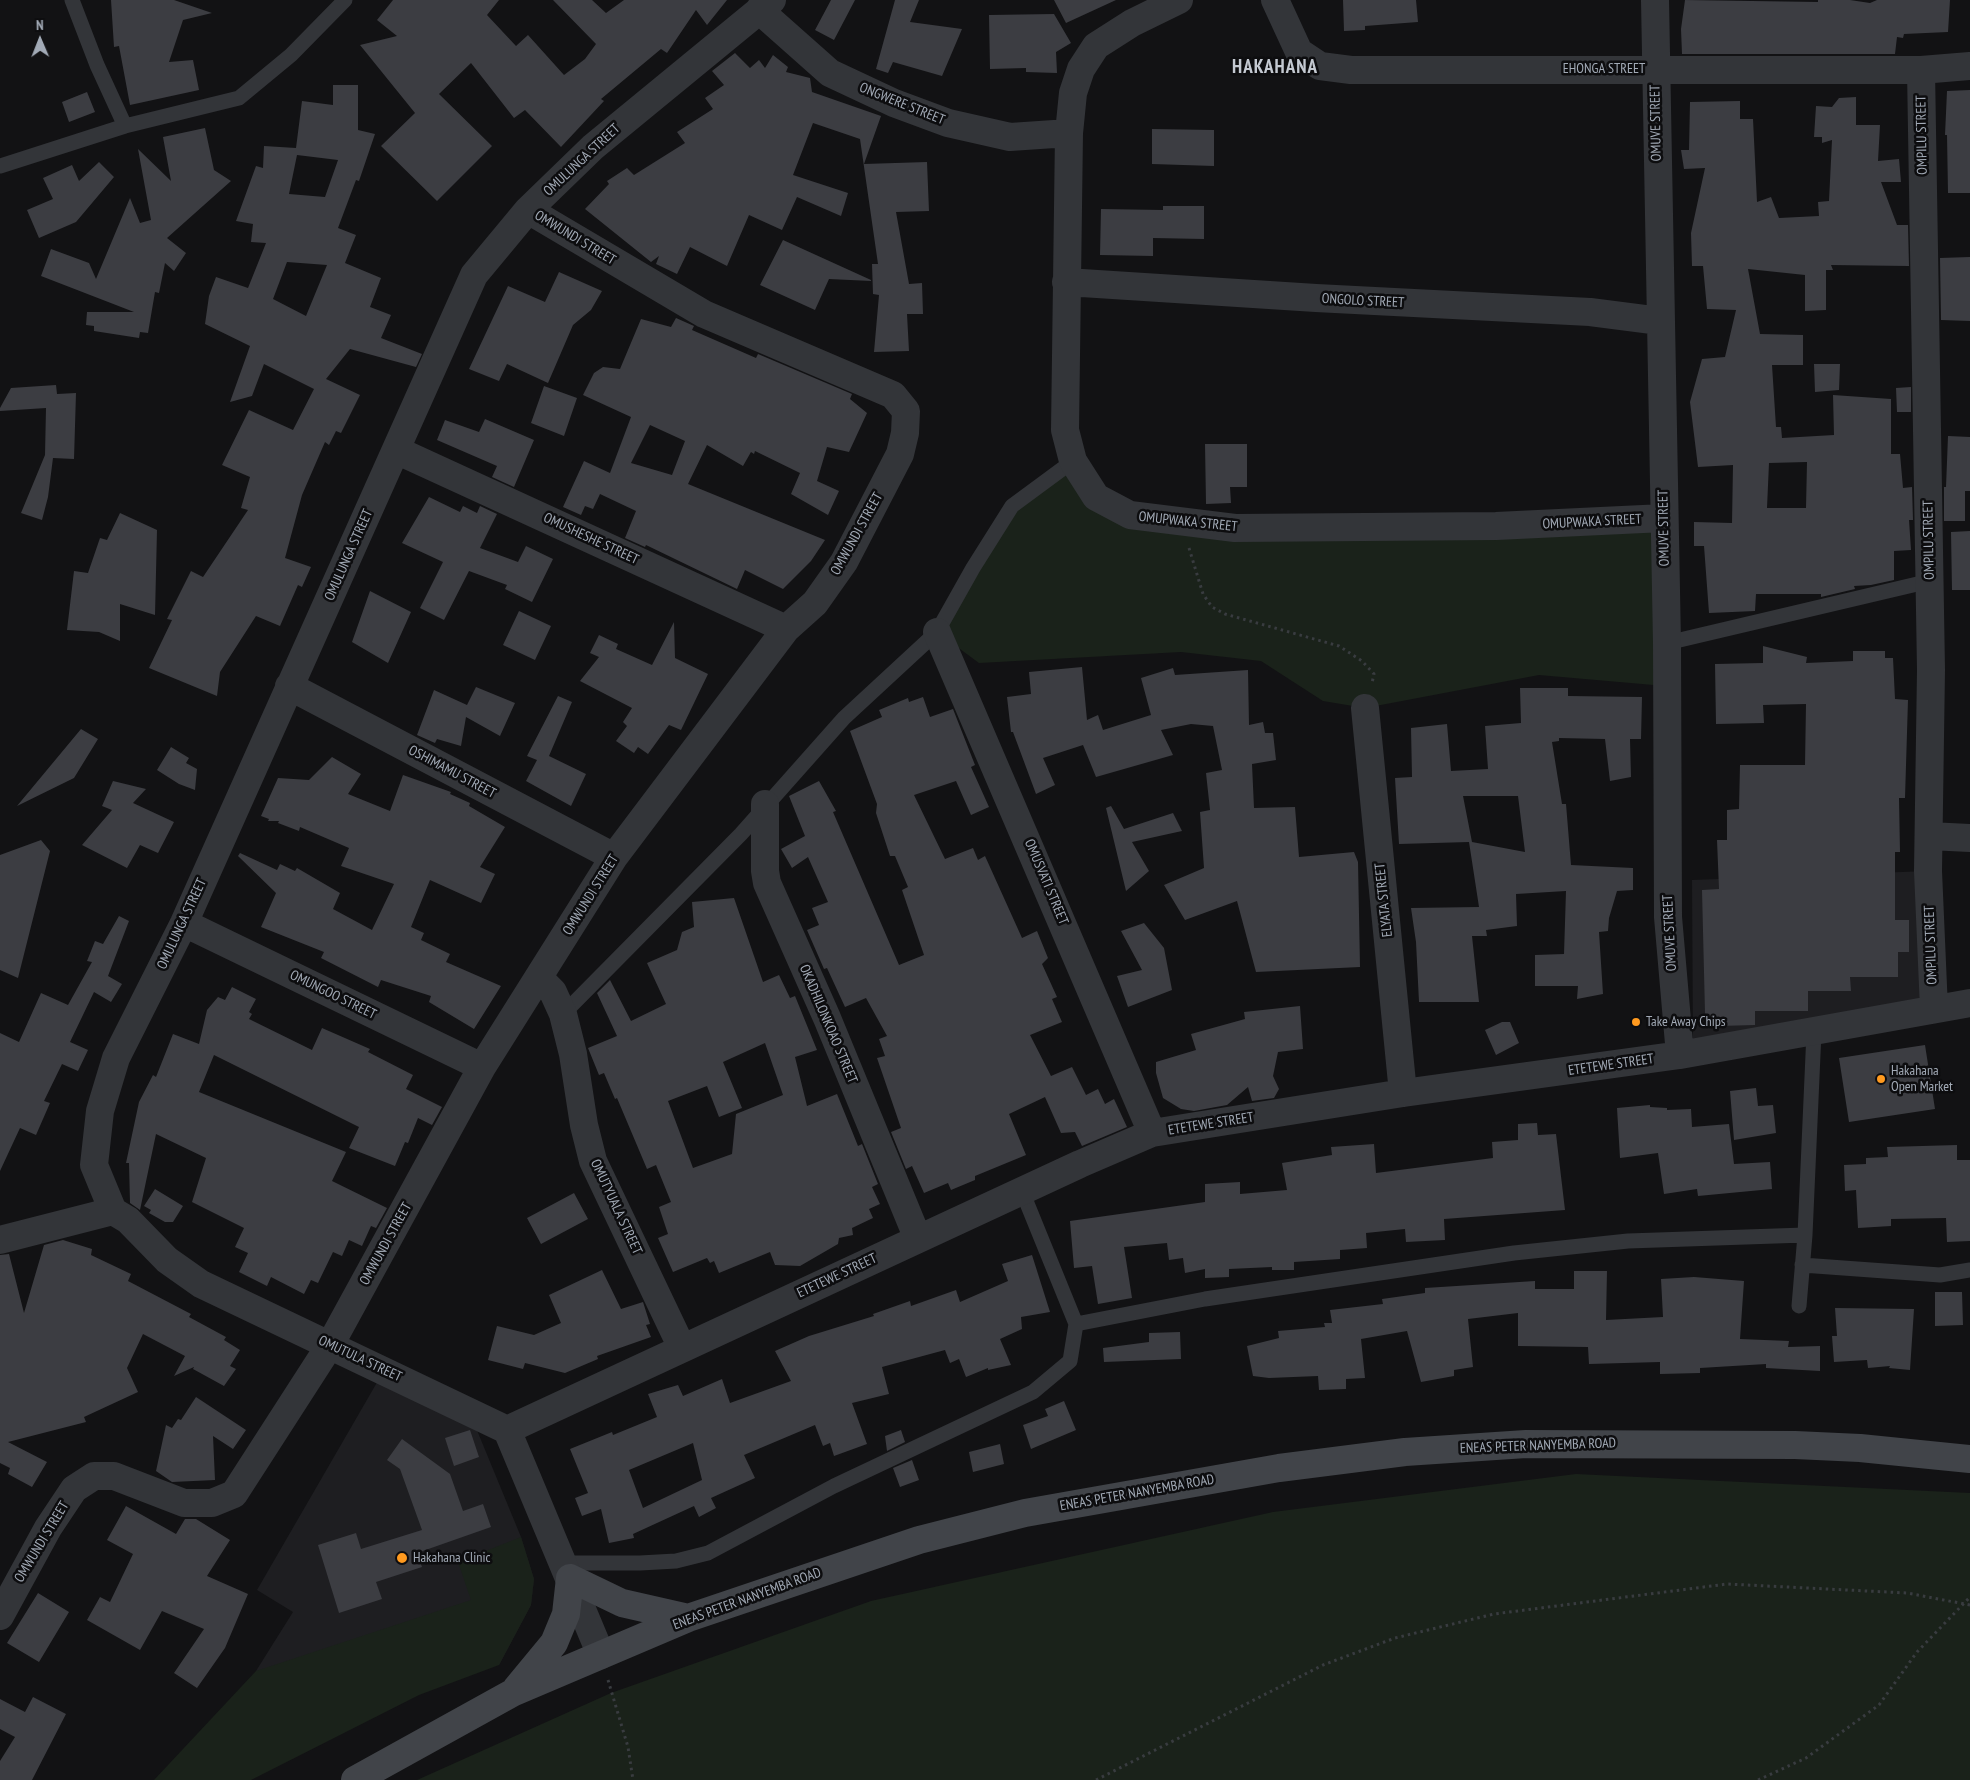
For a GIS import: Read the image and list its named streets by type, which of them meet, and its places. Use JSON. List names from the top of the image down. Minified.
{"streets":{"main road":["ENEAS PETER NANYEMBA ROAD"],"street":["EHONGA STREET","ONGWERE STREET","OMUVE STREET","OMPILU STREET","OMULUNGA STREET","OMWUNDI STREET","ONGOLO STREET","OMUPWAKA STREET","OMUSHESHE STREET","OSHIMAMU STREET","OMUSVATI STREET","ELYATA STREET","OMUNGOO STREET","OKADHILONKOAO STREET","ETETEWE STREET","OMUTYUALA STREET","OMUTULA STREET"]},"crossings":[["EHONGA STREET","OMUVE STREET"],["EHONGA STREET","OMPILU STREET"],["ONGWERE STREET","OMULUNGA STREET"],["ONGWERE STREET","OMUPWAKA STREET"],["OMUVE STREET","ONGOLO STREET"],["OMUVE STREET","OMUPWAKA STREET"],["OMUVE STREET","ETETEWE STREET"],["OMPILU STREET","ETETEWE STREET"],["OMULUNGA STREET","OMWUNDI STREET"],["OMULUNGA STREET","OMUSHESHE STREET"],["OMULUNGA STREET","OSHIMAMU STREET"],["OMULUNGA STREET","OMUNGOO STREET"],["OMULUNGA STREET","OMUTULA STREET"],["OMWUNDI STREET","OMUSHESHE STREET"],["OMWUNDI STREET","OSHIMAMU STREET"],["OMWUNDI STREET","OMUNGOO STREET"],["OMWUNDI STREET","OMUTYUALA STREET"],["OMWUNDI STREET","OMUTULA STREET"],["ONGOLO STREET","OMUPWAKA STREET"],["OMUSVATI STREET","ETETEWE STREET"],["ELYATA STREET","ETETEWE STREET"],["OKADHILONKOAO STREET","ETETEWE STREET"],["ETETEWE STREET","OMUTYUALA STREET"],["ETETEWE STREET","OMUTULA STREET"]],"districts":["HAKAHANA"],"places":["Take Away Chips","Hakahana Open Market","Hakahana Clinic"],"north":"top"}
